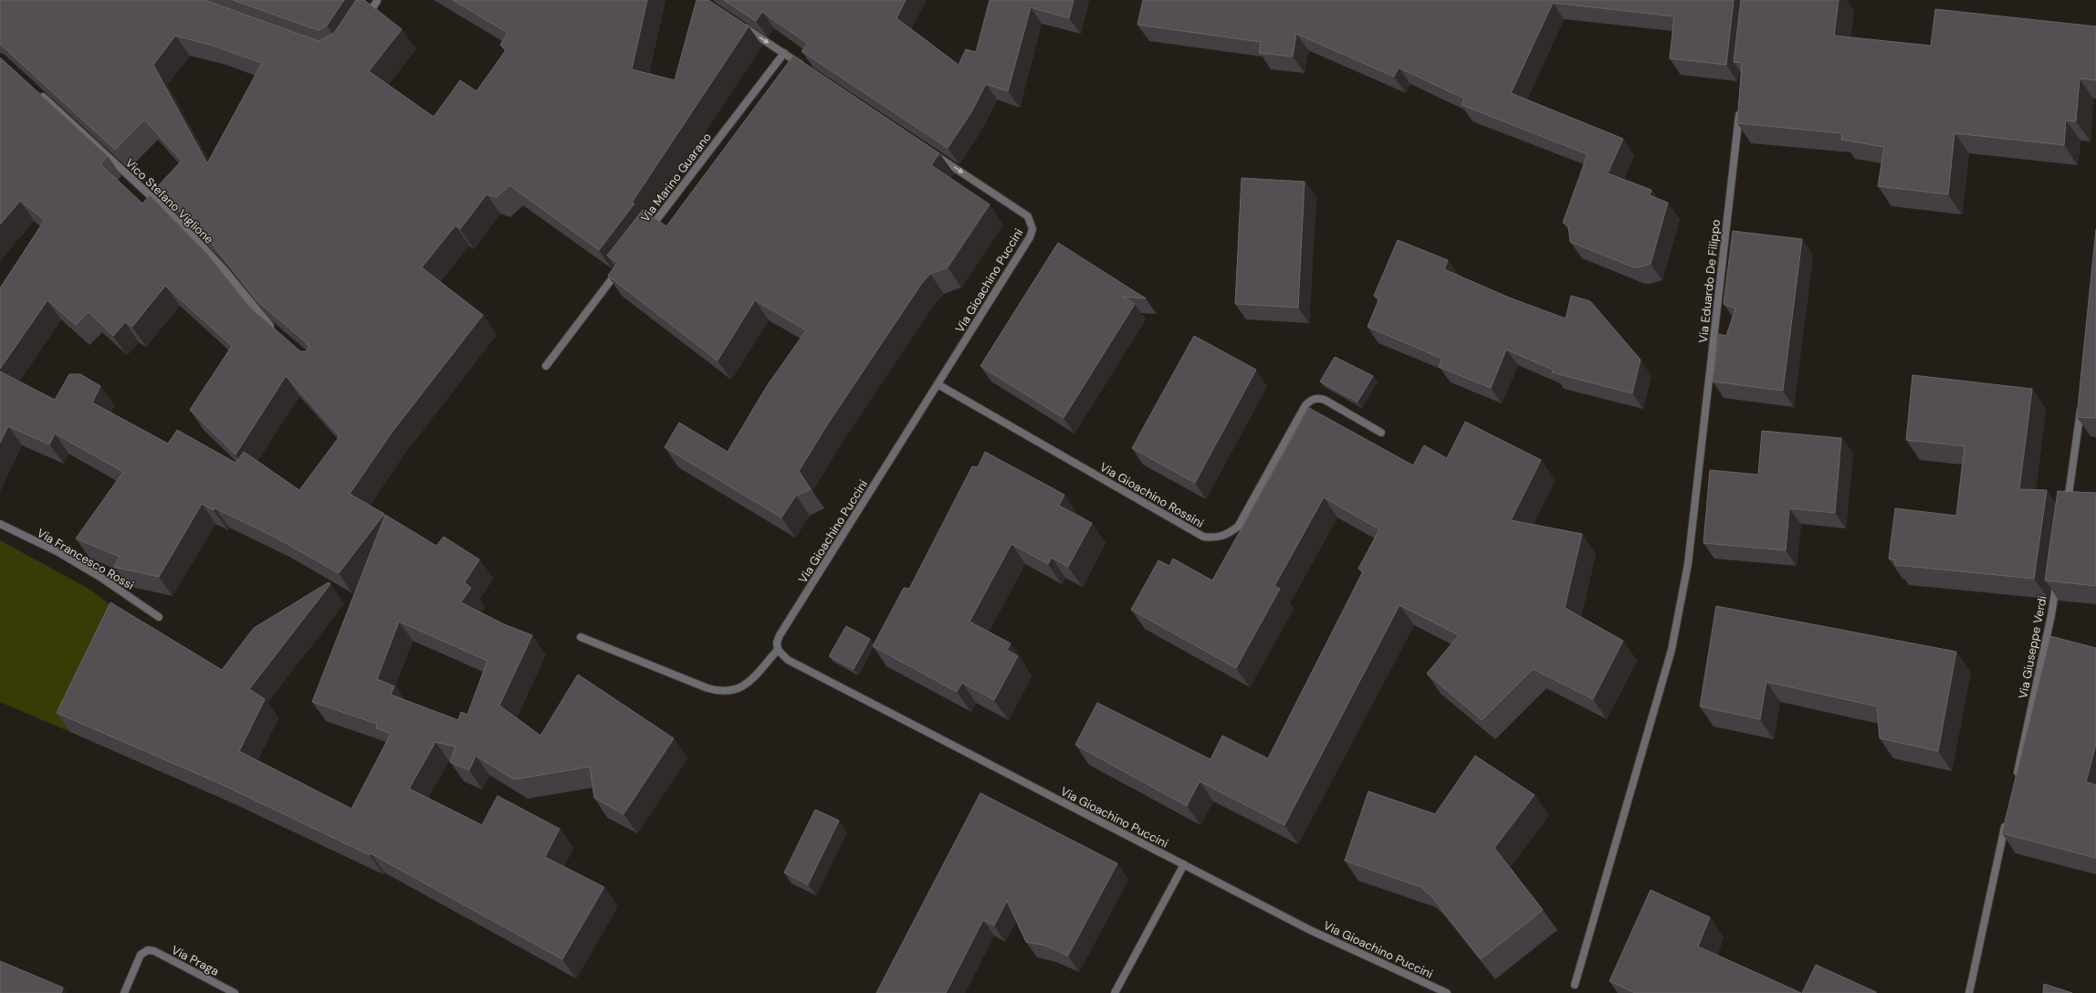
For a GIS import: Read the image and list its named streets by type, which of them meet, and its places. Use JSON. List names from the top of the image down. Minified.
{"streets":{"street":["Via Marino Guarano","Vico Stefano Viglione","Via Gioachino Puccini","Via Eduardo De Filippo","Via Gioachino Rossini","Via Francesco Rossi","Via Giuseppe Verdi","Via Praga"]},"crossings":[["Via Gioachino Puccini","Via Gioachino Rossini"]]}
